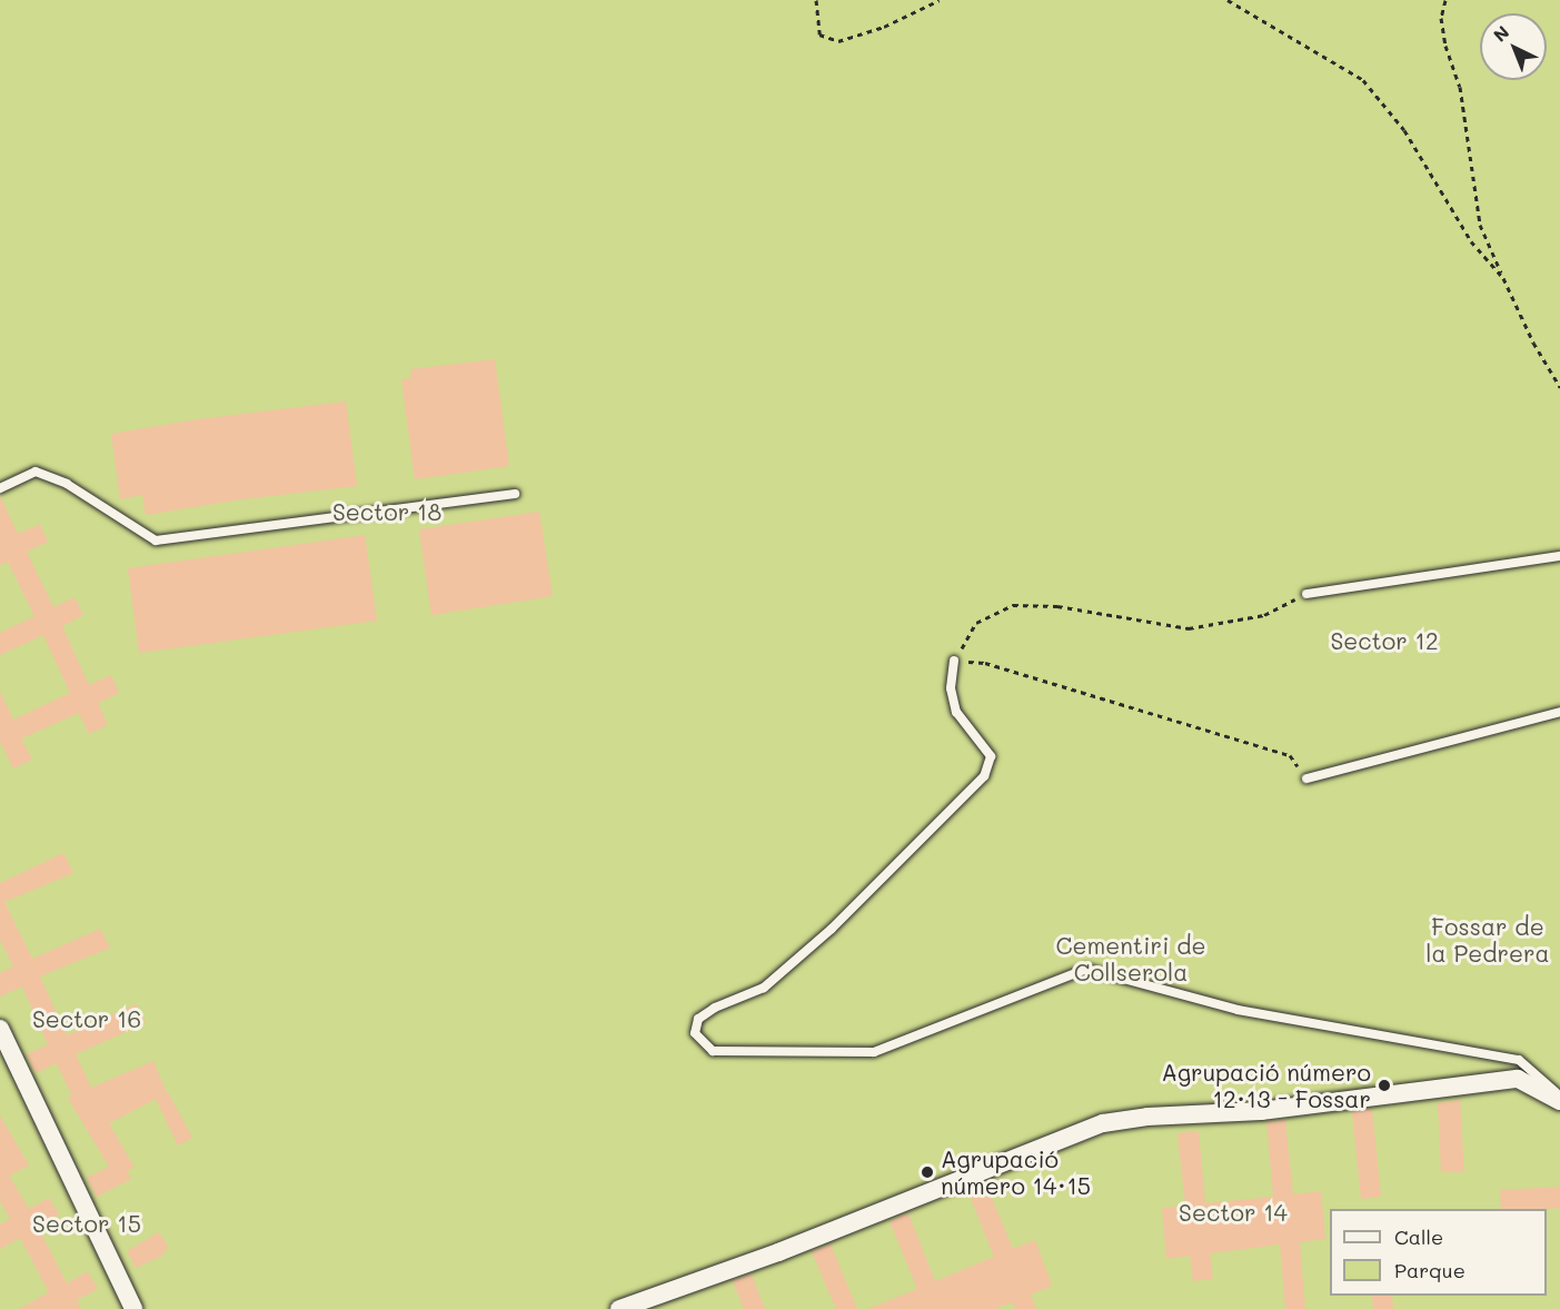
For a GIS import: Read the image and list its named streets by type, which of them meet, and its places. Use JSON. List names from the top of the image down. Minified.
{"parks":["Sector 18","Sector 12","Fossar de la Pedrera","Cementiri de Collserola","Sector 16","Sector 14","Sector 15"],"places":["Agrupació número 12·13 - Fossar","Agrupació número 14·15"],"legend":["Calle","Parque"],"north":"top left"}
